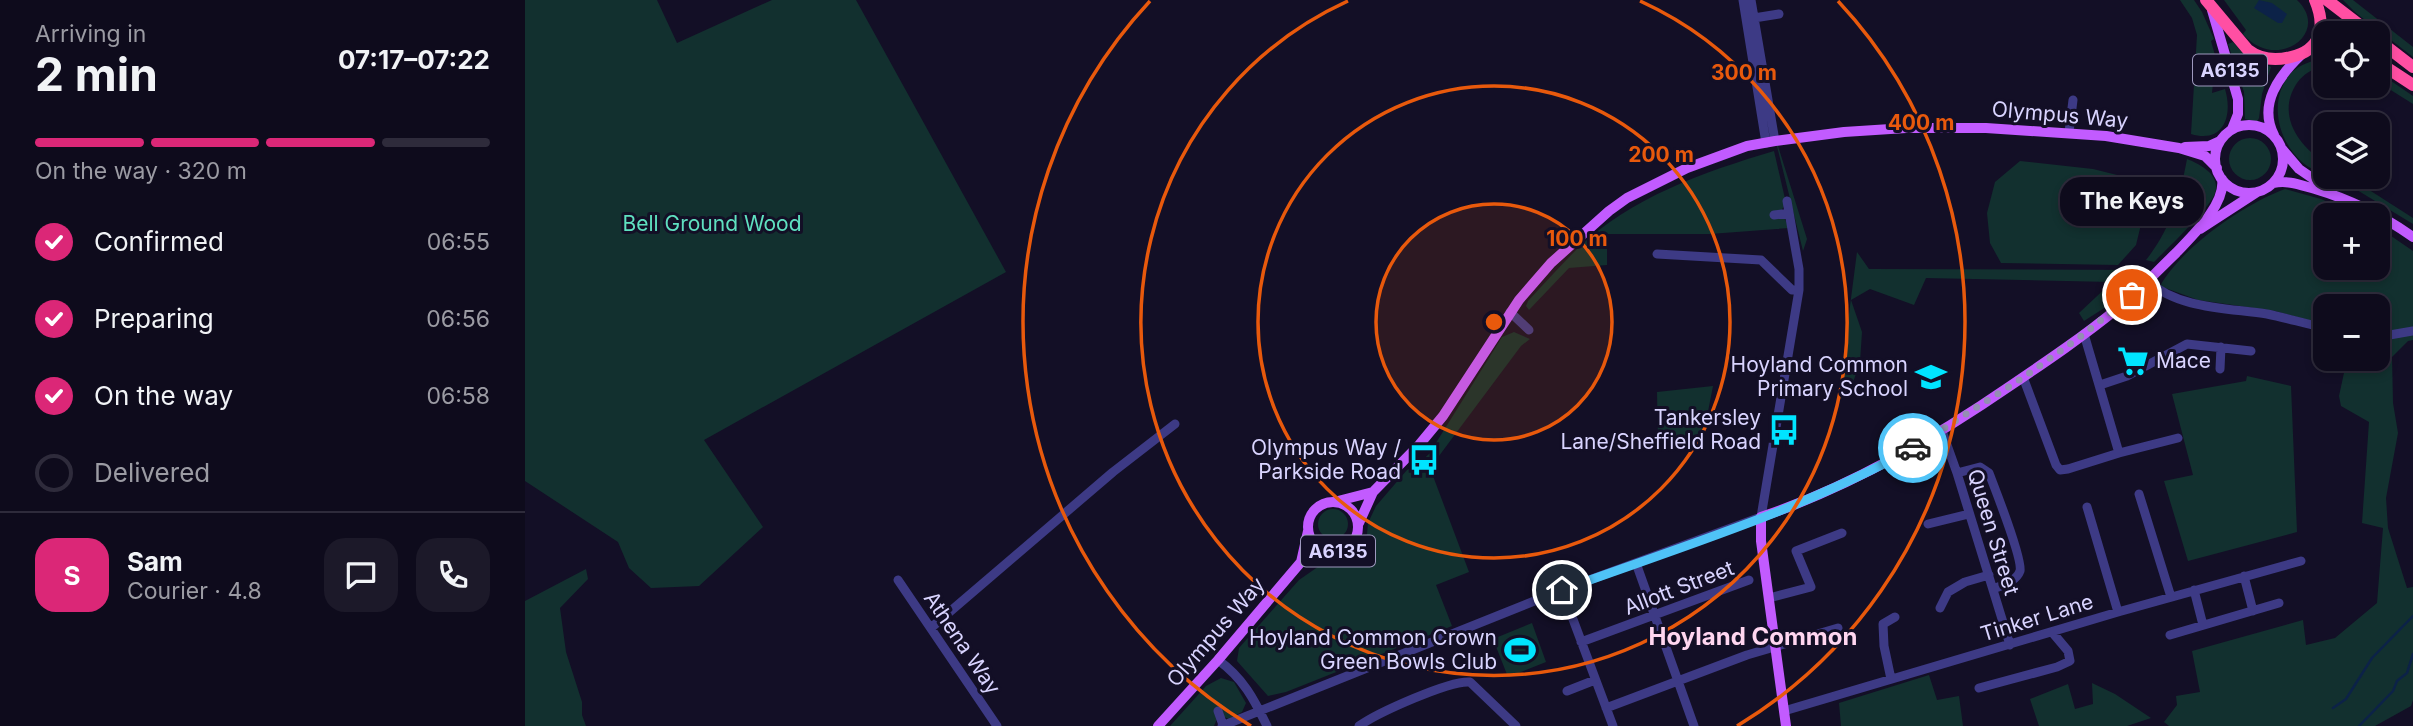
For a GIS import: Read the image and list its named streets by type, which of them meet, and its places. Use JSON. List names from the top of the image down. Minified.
{"streets":{"main road":["A6135","Olympus Way"],"street":["Queen Street","Allott Street","Tinker Lane","Athena Way"]},"crossings":[["A6135","Olympus Way"],["Queen Street","Tinker Lane"]],"districts":["Hoyland Common"],"parks":["Bell Ground Wood"],"places":{"other":["The Keys"],"supermarket":["Mace"],"school or university":["Hoyland Common Primary School"],"bus stop":["Tankersley Lane/Sheffield Road","Olympus Way / Parkside Road"],"sports":["Hoyland Common Crown Green Bowls Club"]},"page":{"heading":["2 min","Arriving in","07:17–07:22"],"panel":["Sam","Courier · 4.8"],"map_buttons":["+","−"],"bar":"On the way · 320 m","bubble":"The Keys","list":[["Confirmed","06:55"],["Preparing","06:56"],["On the way","06:58"],"Delivered"],"round":"S"},"rings":["300 m","400 m","200 m","100 m"]}
